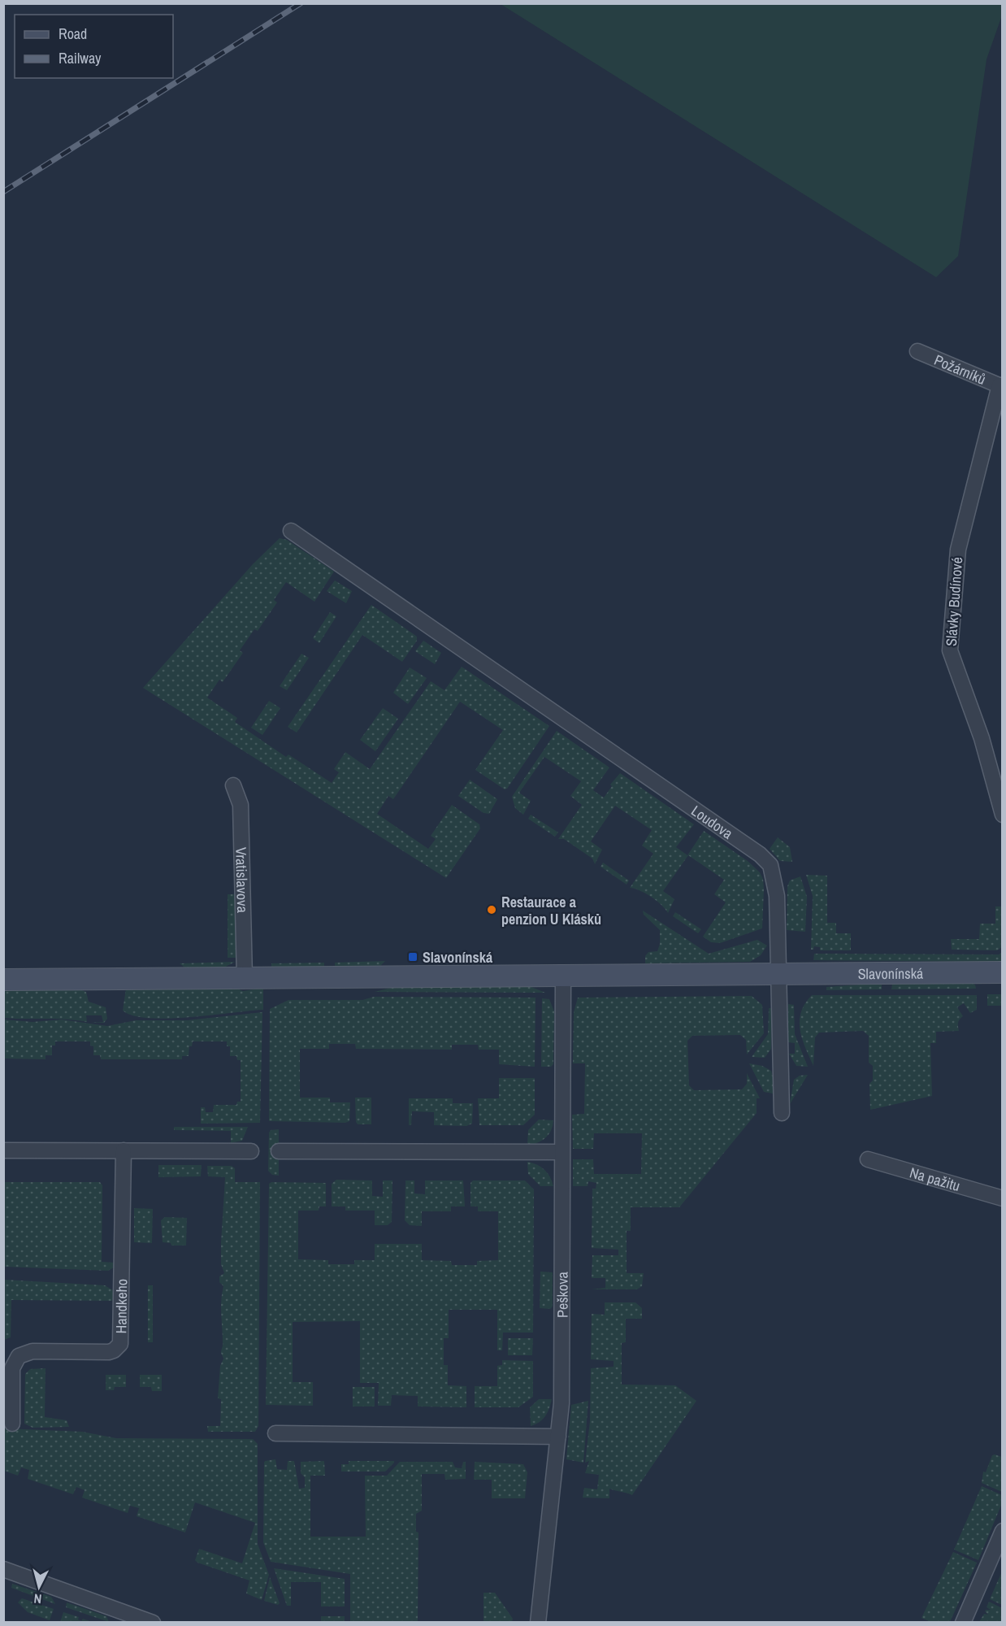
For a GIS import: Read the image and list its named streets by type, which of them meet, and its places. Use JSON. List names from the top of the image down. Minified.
{"streets":{"main road":["Slavonínská"],"street":["Požárníků","Slávky Budínové","Loudova","Vratislavova","Na pažitu","Peškova","Handkeho"]},"crossings":[["Požárníků","Slávky Budínové"],["Loudova","Slavonínská"],["Vratislavova","Slavonínská"],["Slavonínská","Peškova"]],"places":{"other":["Restaurace a penzion U Klásků"],"transit":["Slavonínská"]},"legend":["Road","Railway"],"north":"bottom"}
